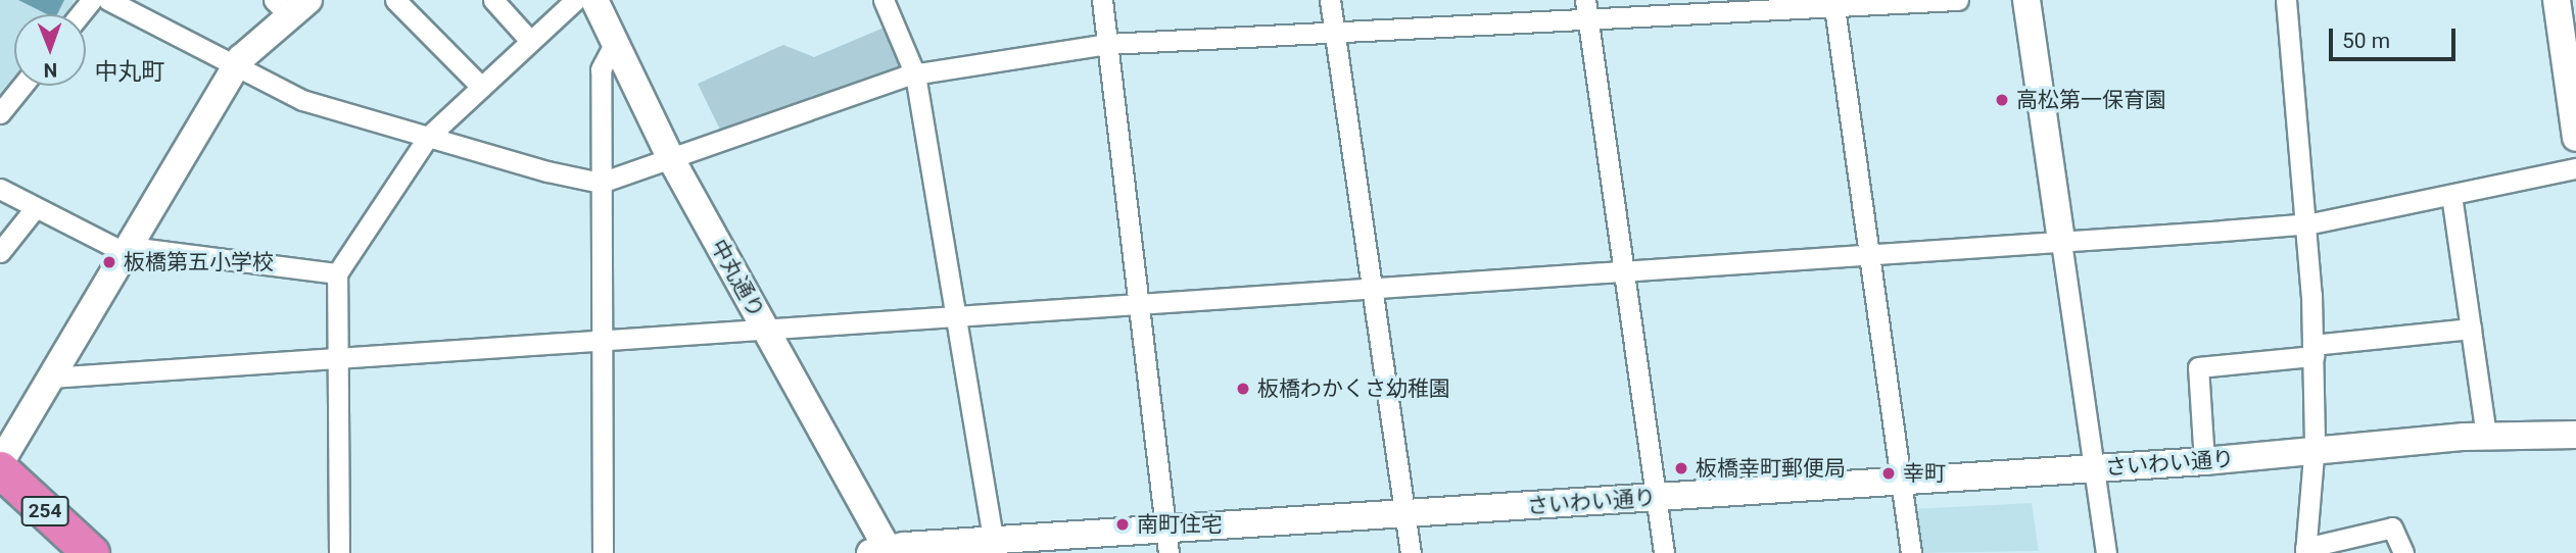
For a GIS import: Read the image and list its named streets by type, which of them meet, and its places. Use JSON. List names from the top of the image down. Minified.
{"streets":{"highway":["254"],"street":["中丸通り","さいわい通り"]},"crossings":[["中丸通り","さいわい通り"]],"districts":["中丸町"],"places":["高松第一保育園","板橋第五小学校","板橋わかくさ幼稚園","板橋幸町郵便局","幸町","南町住宅"],"scale_bar":"50 m","north":"bottom"}
